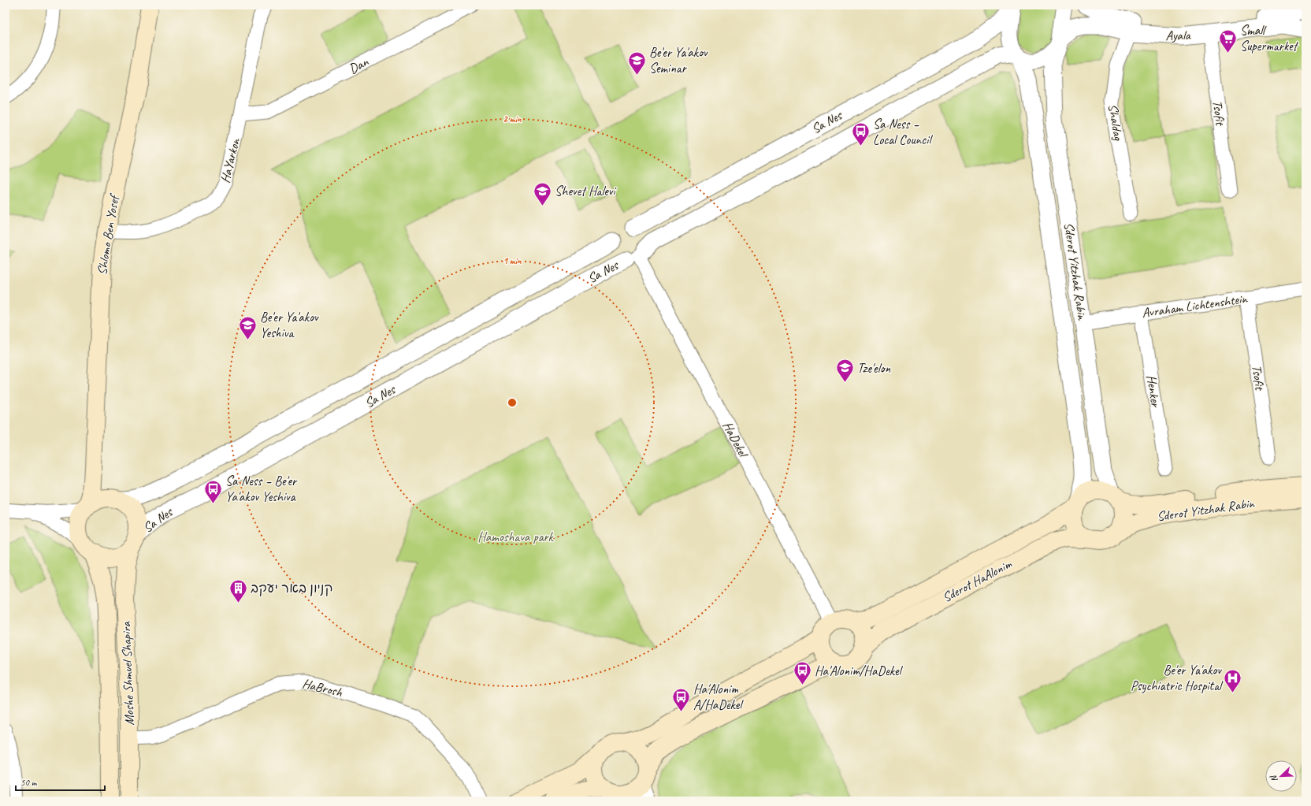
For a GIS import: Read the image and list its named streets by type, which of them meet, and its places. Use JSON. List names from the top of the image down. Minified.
{"streets":{"main road":["Shlomo Ben Yosef","Sderot Yitzhak Rabin","Sderot HaAlonim","Moshe Shmuel Shapira"],"street":["Ayala","Dan","Tsofit","Sa Nes","Shaldag","HaYarkon","Avraham Lichtenshtein","Henker","HaDekel","HaBrosh"]},"crossings":[["Ayala","Tsofit"],["Ayala","Sa Nes"],["Ayala","Shaldag"],["Ayala","Sderot Yitzhak Rabin"],["Dan","HaYarkon"],["Tsofit","Avraham Lichtenshtein"],["Sa Nes","Shlomo Ben Yosef"],["Sa Nes","Sderot Yitzhak Rabin"],["Sa Nes","HaDekel"],["Sa Nes","Moshe Shmuel Shapira"],["HaYarkon","Shlomo Ben Yosef"],["Shlomo Ben Yosef","Moshe Shmuel Shapira"],["Sderot Yitzhak Rabin","Avraham Lichtenshtein"],["Sderot Yitzhak Rabin","Sderot HaAlonim"],["Avraham Lichtenshtein","Henker"],["HaDekel","Sderot HaAlonim"],["Moshe Shmuel Shapira","HaBrosh"]],"parks":["Hamoshava park"],"places":{"supermarket":["Small Supermarket"],"school or university":["Be'er Ya'akov Seminar","Shevet Halevi","Be'er Ya'akov Yeshiva","Tze'elon"],"bus stop":["Sa Ness – Local Council","Sa Ness – Be'er Ya'akov Yeshiva","Ha'Alonim/HaDekel","Ha'Alonim A/HaDekel"],"building":["קניון באר יעקב"],"hospital":["Be'er Ya'akov Psychiatric Hospital"]},"scale_bar":"50 m","north":"bottom left","rings":["2 min","1 min"]}
